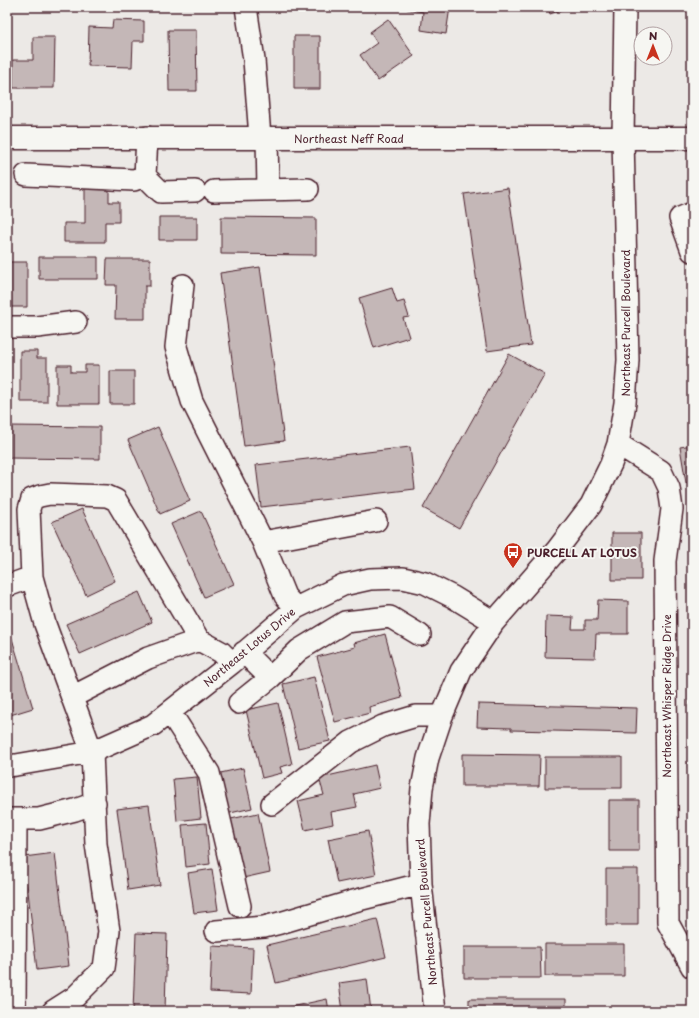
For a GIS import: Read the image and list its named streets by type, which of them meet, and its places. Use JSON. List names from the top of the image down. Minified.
{"streets":{"main road":["Northeast Neff Road"],"street":["Northeast Purcell Boulevard","Northeast Lotus Drive","Northeast Whisper Ridge Drive"]},"crossings":[["Northeast Neff Road","Northeast Purcell Boulevard"],["Northeast Purcell Boulevard","Northeast Lotus Drive"],["Northeast Purcell Boulevard","Northeast Whisper Ridge Drive"]],"places":{"bus stop":["PURCELL AT LOTUS"]},"north":"top"}
